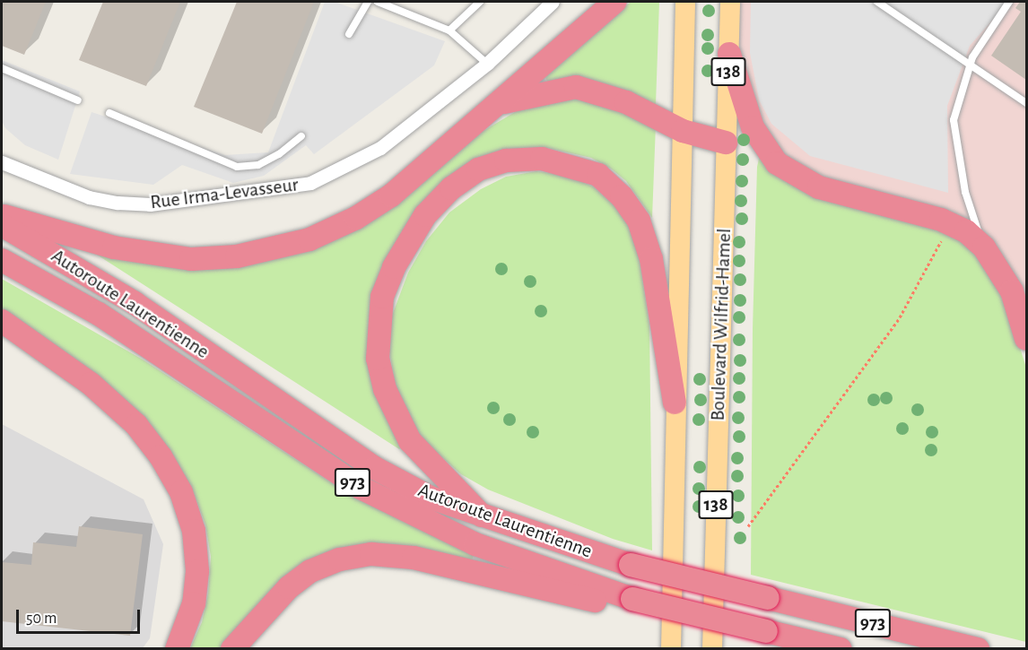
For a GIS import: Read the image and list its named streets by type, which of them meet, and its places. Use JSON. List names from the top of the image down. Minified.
{"streets":{"highway":["Autoroute Laurentienne","973"],"main road":["138","Boulevard Wilfrid-Hamel"],"street":["Rue Irma-Levasseur"]},"scale_bar":"50 m"}
